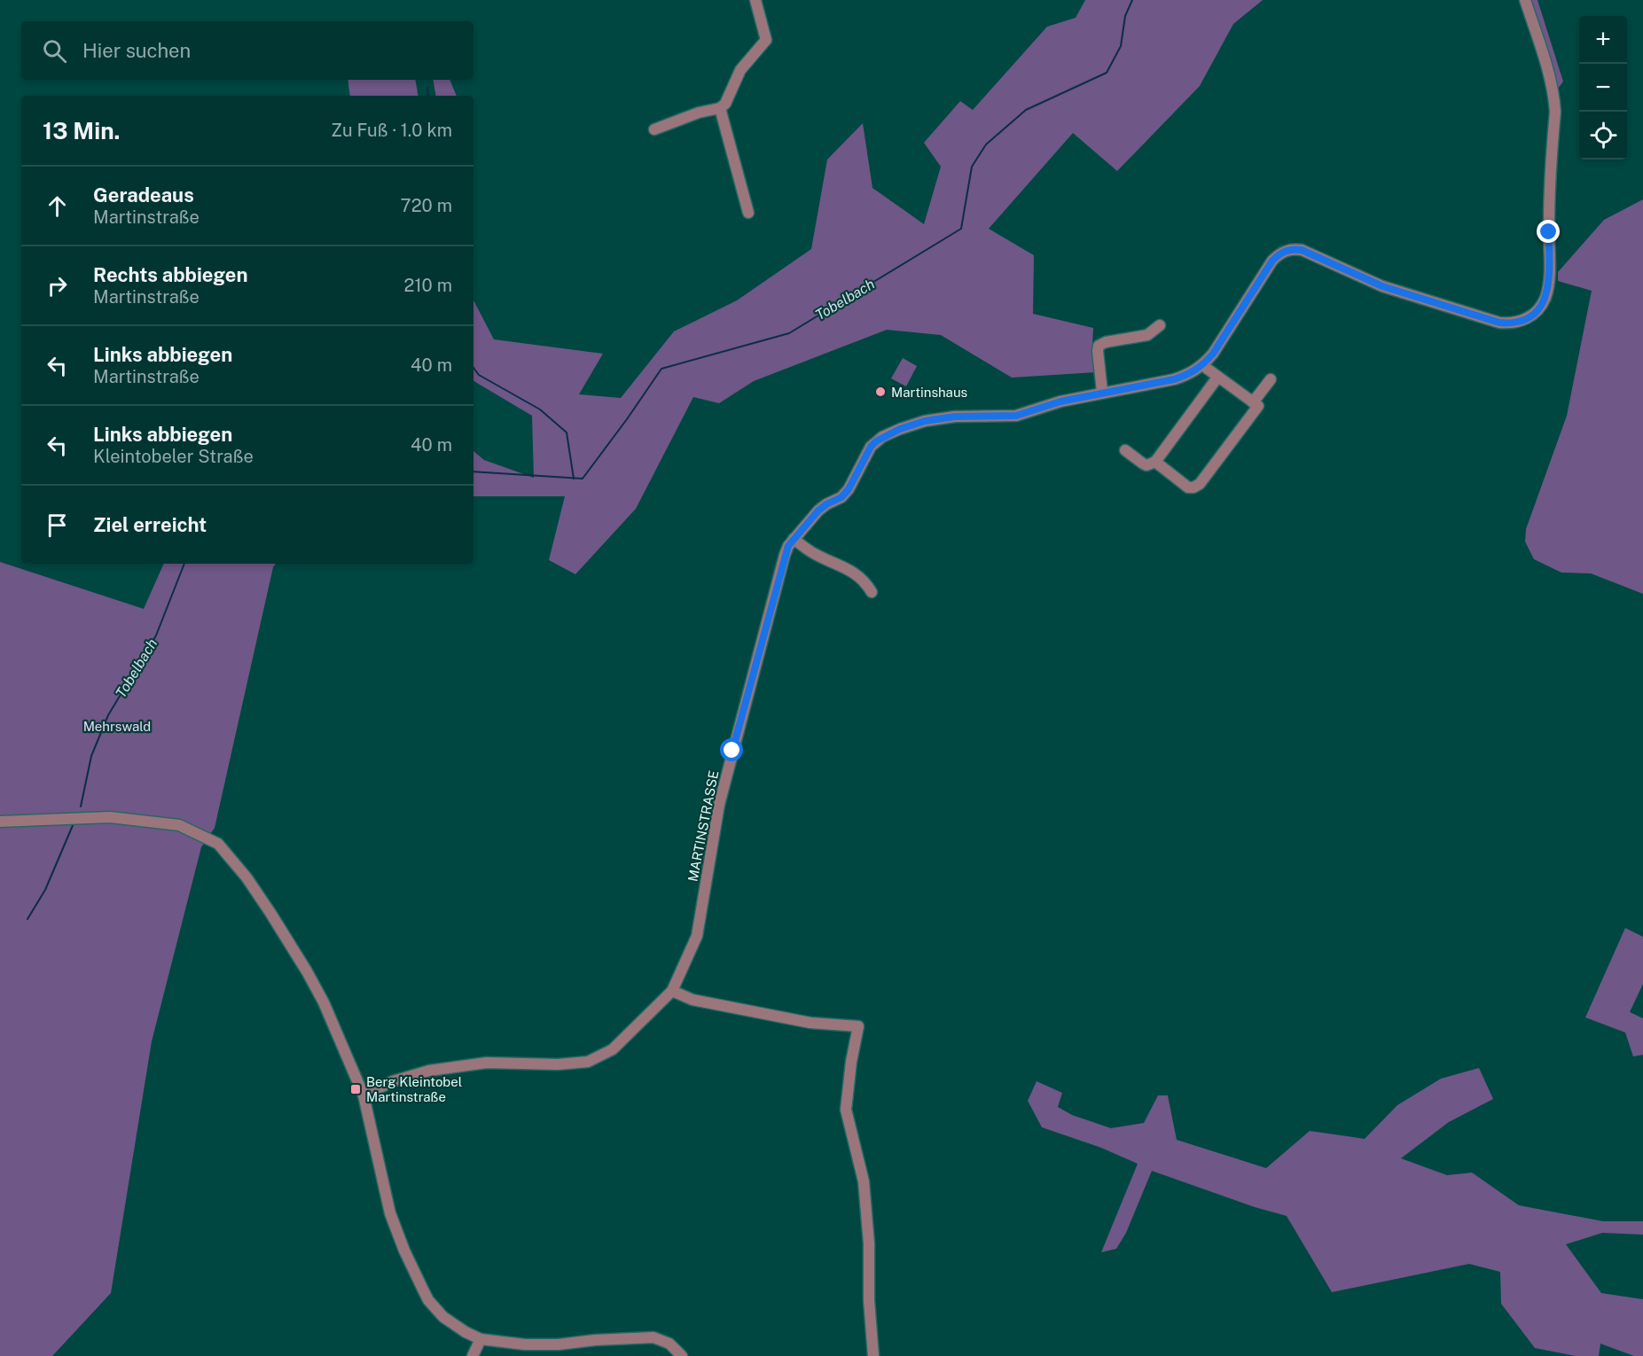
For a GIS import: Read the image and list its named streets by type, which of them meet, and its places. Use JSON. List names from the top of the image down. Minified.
{"streets":{"street":["MARTINSTRASSE"]},"water":["Tobelbach"],"parks":["Mehrswald"],"places":{"other":["Martinshaus"],"transit":["Berg Kleintobel Martinstraße"]},"page":{"map_buttons":["+","−"],"search":"Hier suchen","heading":["13 Min.","Zu Fuß · 1.0 km"],"list":[["Geradeaus","Martinstraße","720 m"],["Rechts abbiegen","Martinstraße","210 m"],["Links abbiegen","Martinstraße","40 m"],["Links abbiegen","Kleintobeler Straße","40 m"],"Ziel erreicht"]}}
